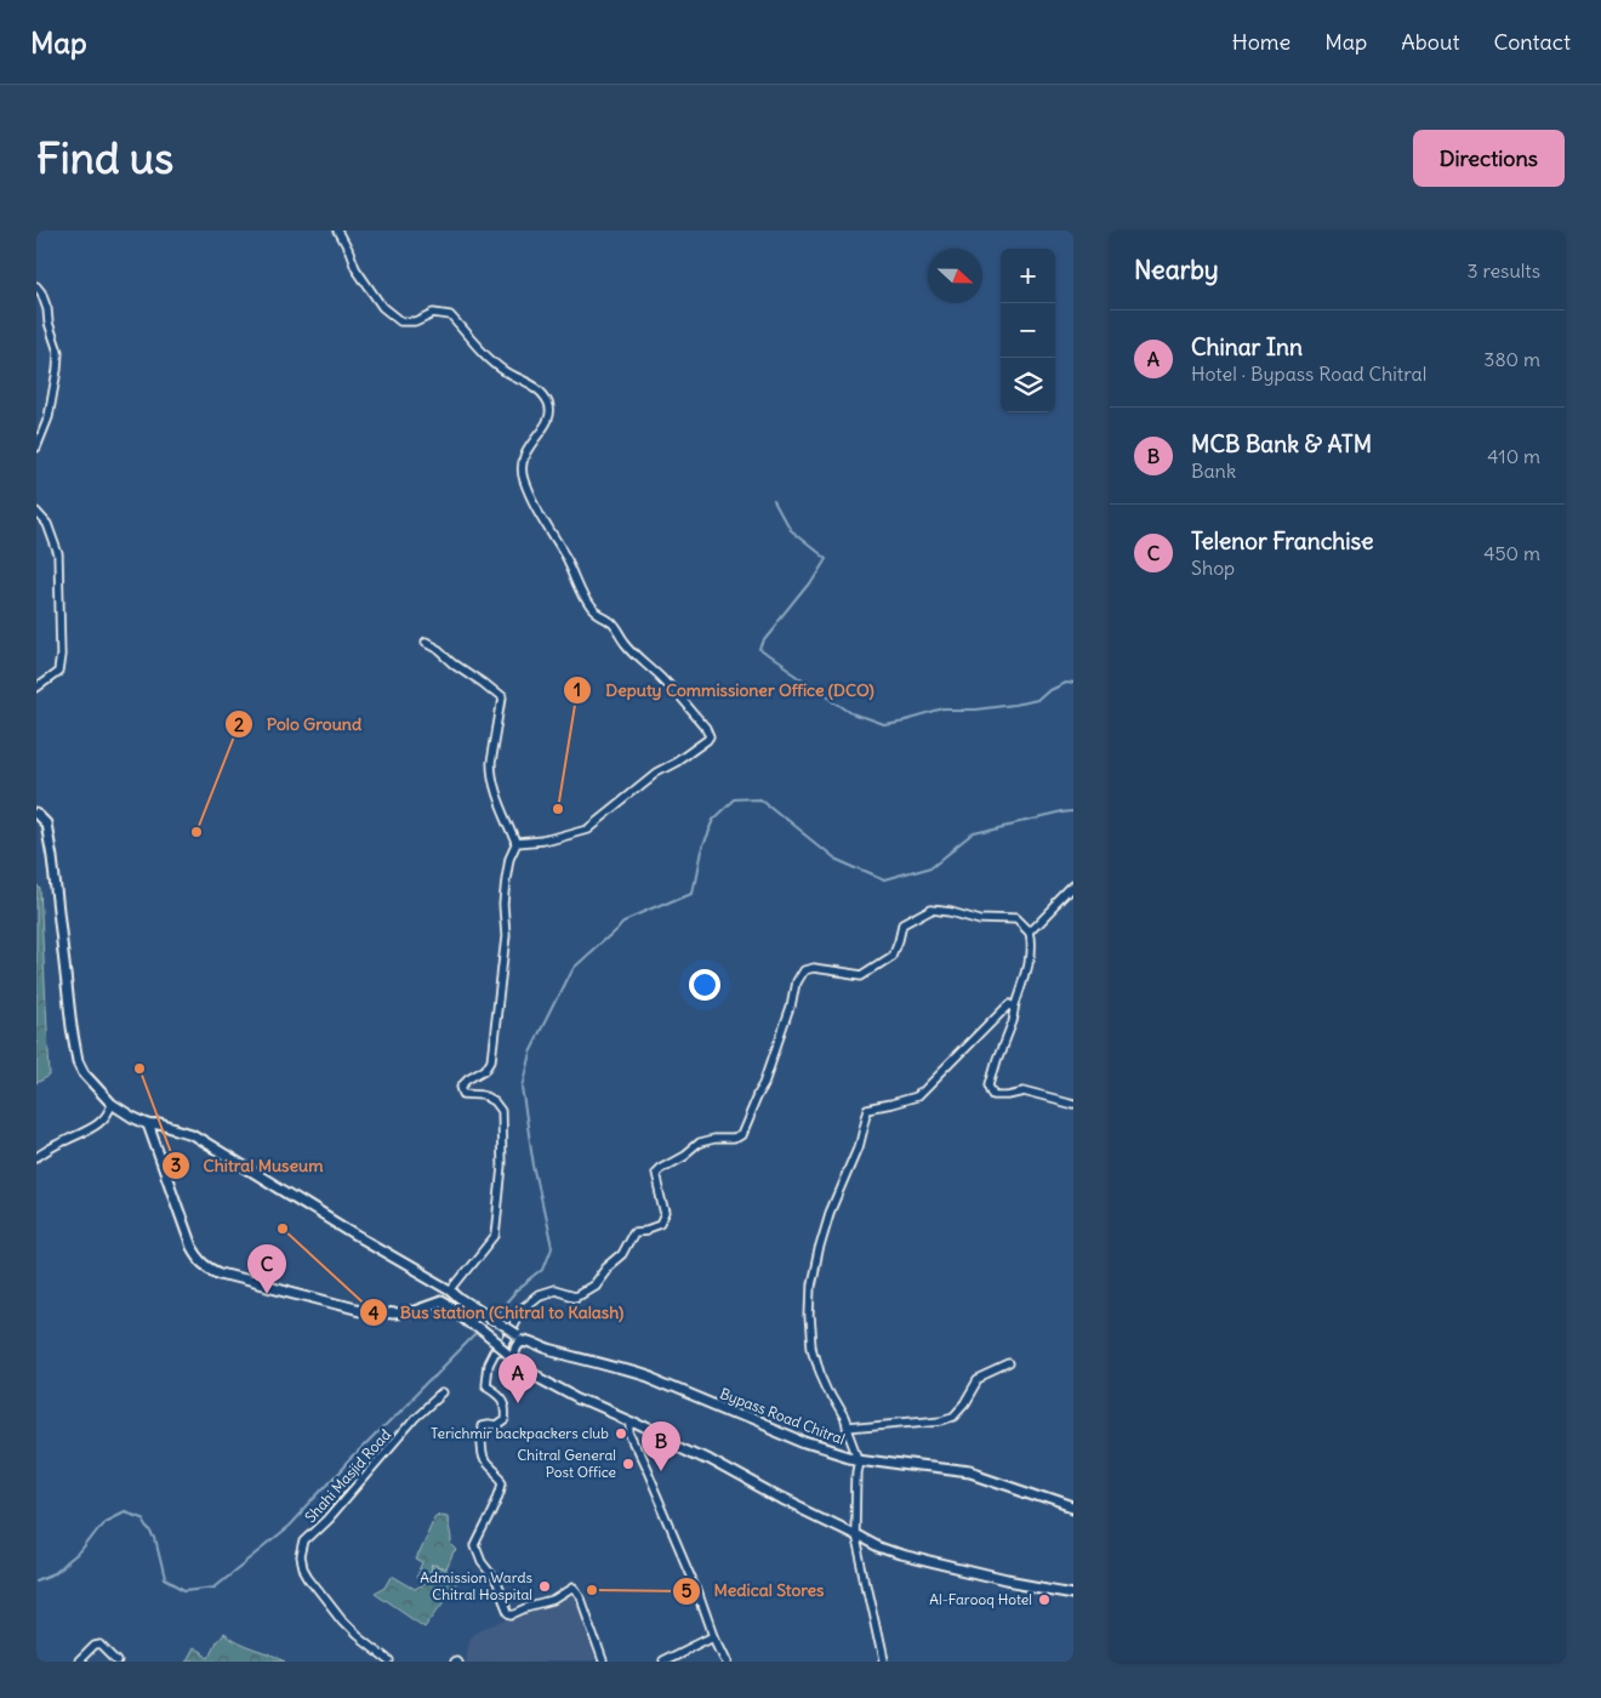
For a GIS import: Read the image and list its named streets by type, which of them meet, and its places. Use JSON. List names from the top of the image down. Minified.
{"streets":{"street":["Bypass Road Chitral","Shahi Masjid Road"]},"places":["Deputy Commissioner Office (DCO)","Polo Ground","Chitral Museum","Bus station (Chitral to Kalash)","Terichmir backpackers club","Chitral General Post Office","Admission Wards Chitral Hospital","Medical Stores","Al-Farooq Hotel"],"north":"right","page":{"header":"Map","nav":["Home","Map","About","Contact"],"buttons":"Directions","title":"Find us","heading":["Nearby","3 results"],"map_buttons":["+","−"],"list":[{"mark":"A","name":"Chinar Inn","note":"Hotel · Bypass Road Chitral","value":"380 m"},{"mark":"B","name":"MCB Bank & ATM","note":"Bank","value":"410 m"},{"mark":"C","name":"Telenor Franchise","note":"Shop","value":"450 m"}],"pins":["C","A","B"]}}
